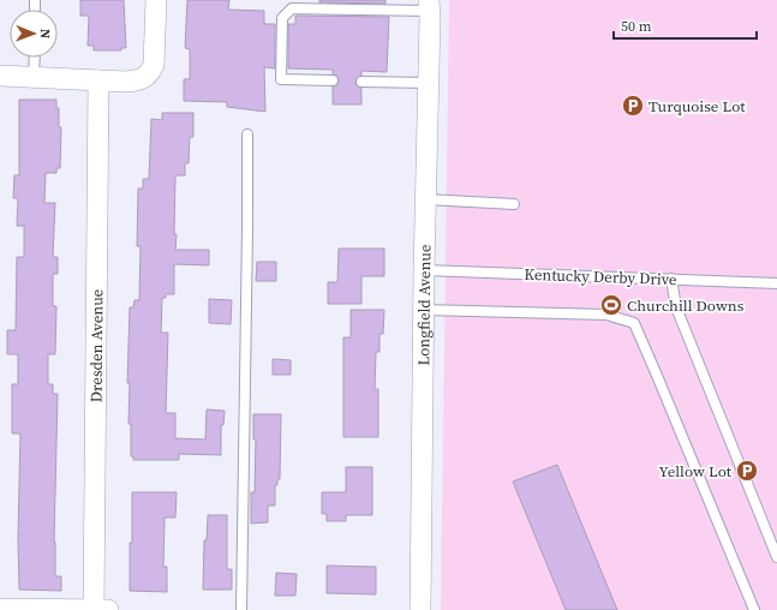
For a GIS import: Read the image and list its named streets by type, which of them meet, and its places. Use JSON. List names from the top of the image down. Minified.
{"streets":{"street":["Longfield Avenue","Dresden Avenue"],"lane":["Kentucky Derby Drive"]},"crossings":[["Kentucky Derby Drive","Longfield Avenue"]],"places":{"parking":["Turquoise Lot","Yellow Lot"],"sports":["Churchill Downs"]},"scale_bar":"50 m","north":"right"}
